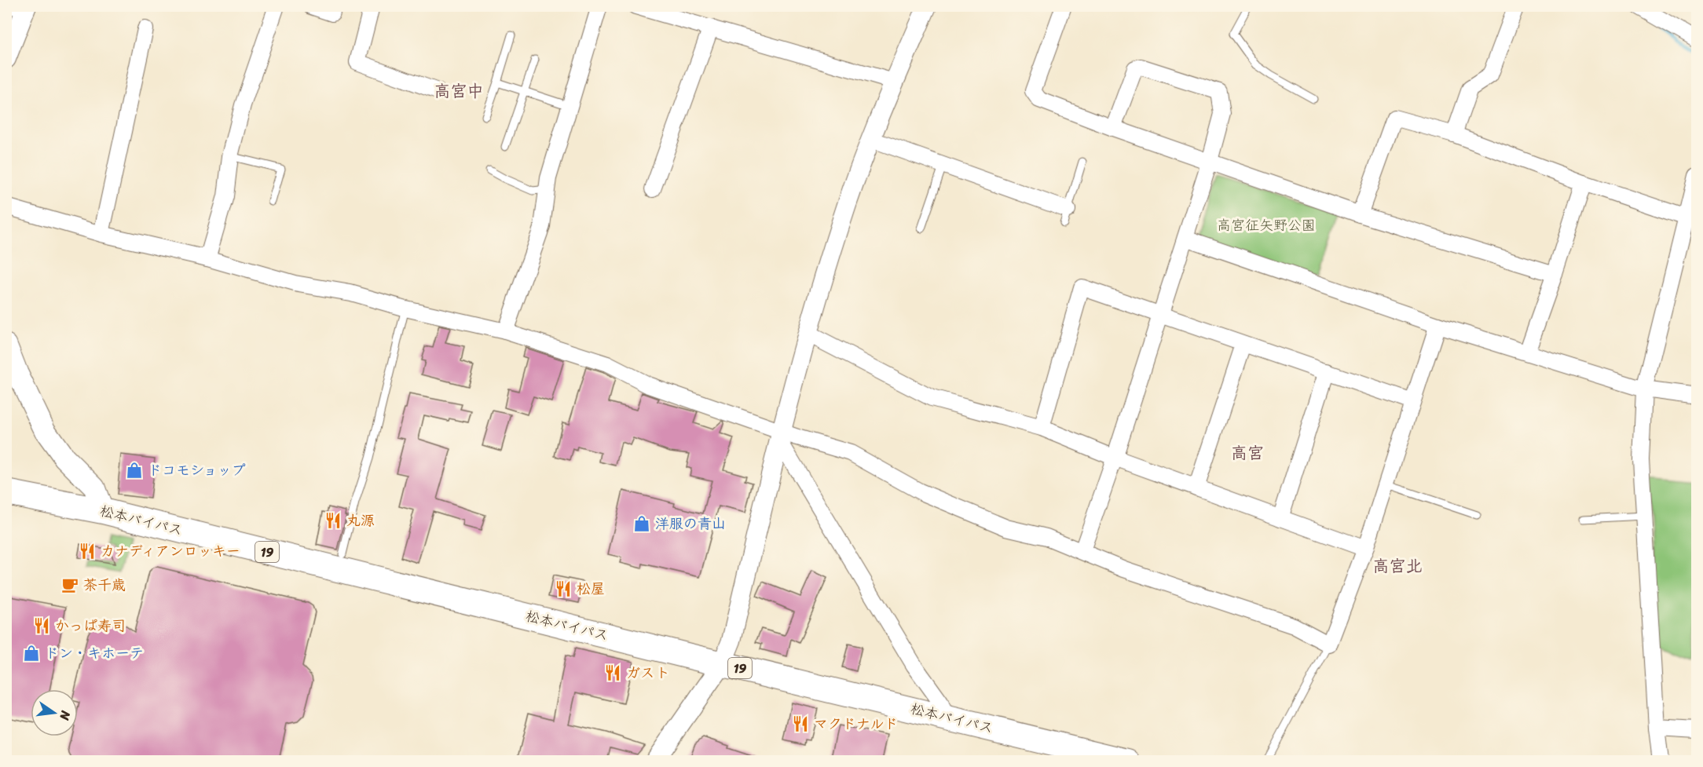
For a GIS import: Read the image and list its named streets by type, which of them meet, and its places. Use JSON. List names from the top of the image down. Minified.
{"streets":{"highway":["松本バイパス","19"]},"districts":["高宮中","高宮","高宮北"],"parks":["高宮征矢野公園"],"places":{"shop":["ドコモショップ","洋服の青山","ドン・キホーテ"],"restaurant":["丸源","カナディアンロッキー","松屋","かっぱ寿司","ガスト","マクドナルド"],"cafe":["茶千歳"]},"north":"right"}
